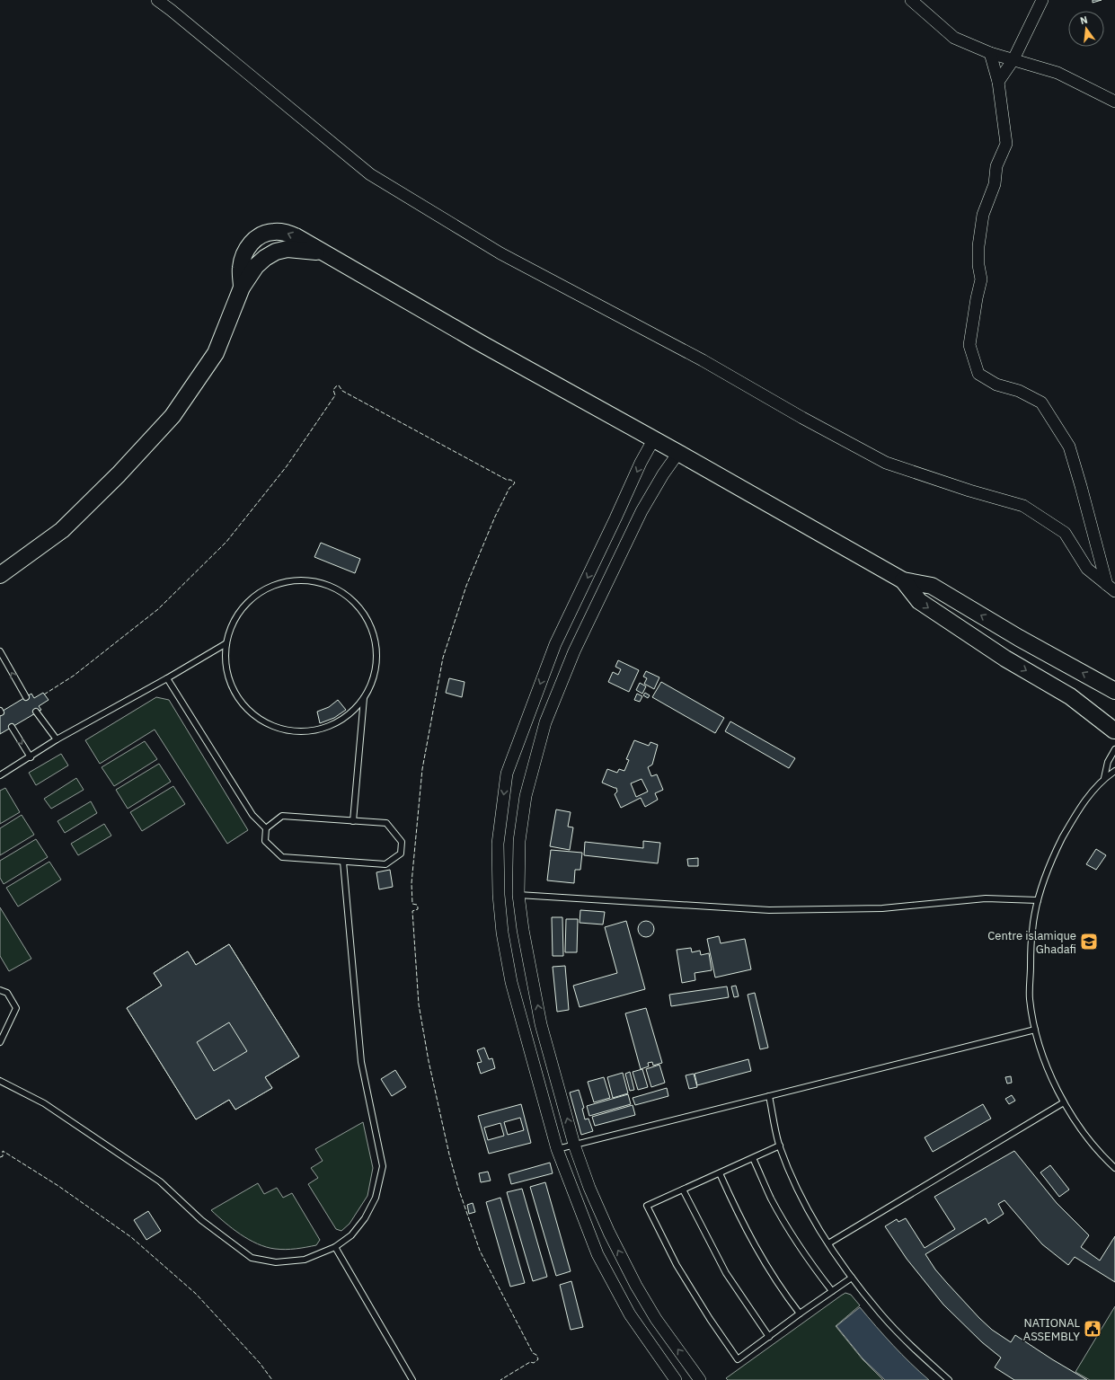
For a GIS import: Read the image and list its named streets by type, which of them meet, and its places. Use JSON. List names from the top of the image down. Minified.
{"places":{"school or university":["Centre islamique Ghadafi"],"public building":["NATIONAL ASSEMBLY"]},"north":"top"}
